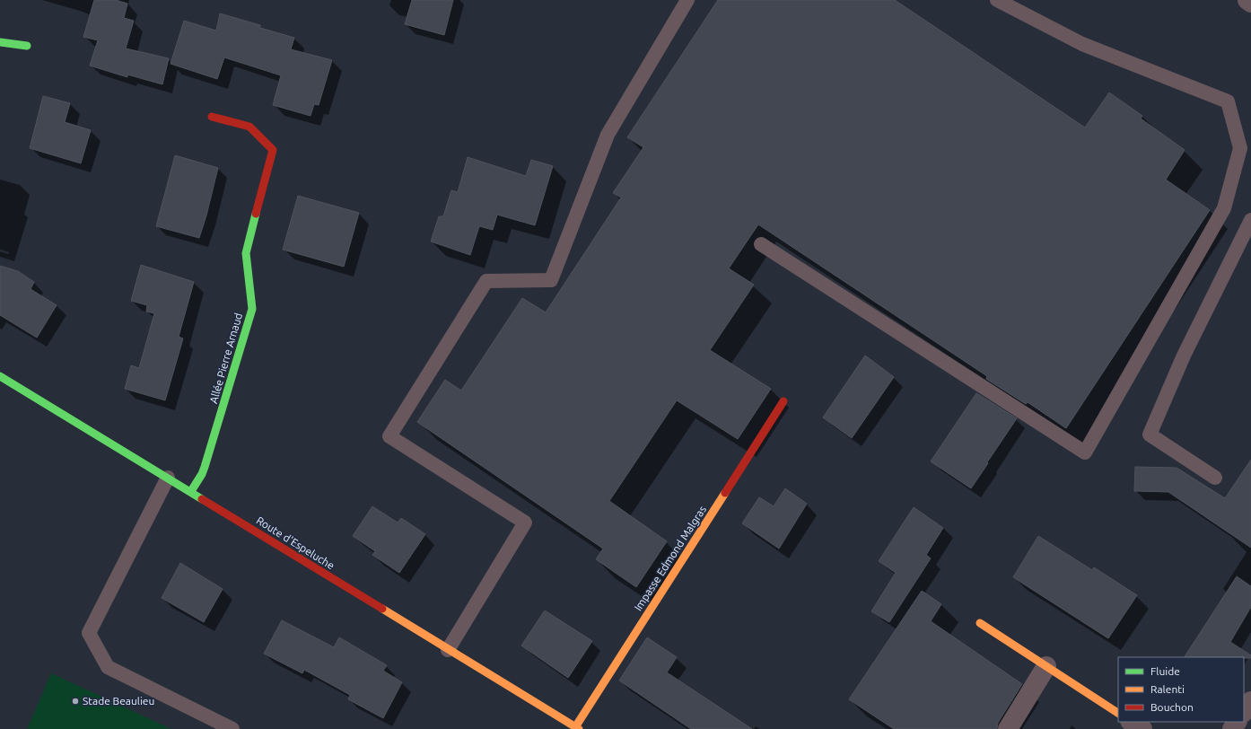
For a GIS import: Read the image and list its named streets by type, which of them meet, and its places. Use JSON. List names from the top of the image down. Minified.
{"streets":{"street":["Allée Pierre Arnaud","Route d'Espeluche","Impasse Edmond Malgras"]},"crossings":[["Allée Pierre Arnaud","Route d'Espeluche"],["Route d'Espeluche","Impasse Edmond Malgras"]],"places":["Stade Beaulieu"],"legend":["Fluide","Ralenti","Bouchon"]}
